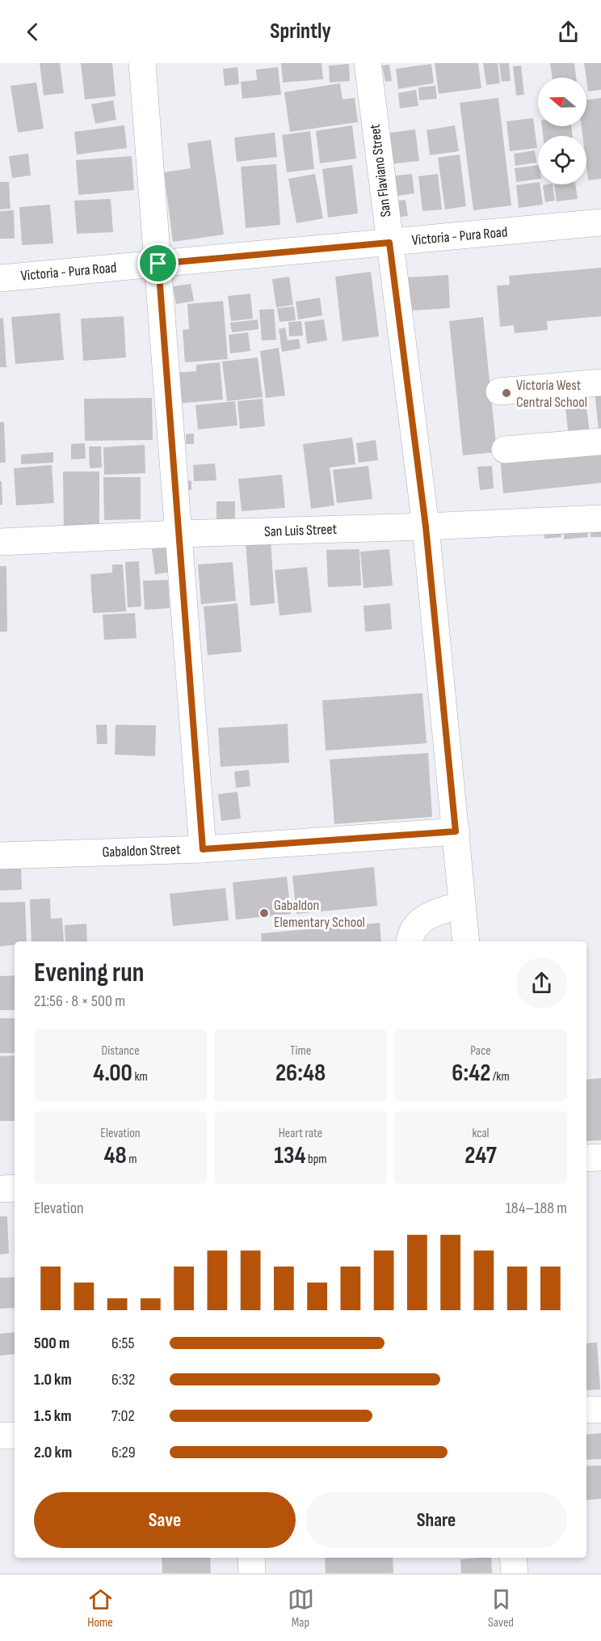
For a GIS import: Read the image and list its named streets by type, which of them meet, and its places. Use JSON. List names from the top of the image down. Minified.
{"streets":{"street":["San Flaviano Street","Victoria - Pura Road","San Luis Street","Gabaldon Street"]},"crossings":[["San Flaviano Street","Victoria - Pura Road"],["San Flaviano Street","San Luis Street"],["San Flaviano Street","Gabaldon Street"]],"places":["Victoria West Central School","Gabaldon Elementary School"],"north":"left","page":{"header":"Sprintly","heading":["Evening run","21:56 · 8 × 500 m"],"stats":[["Distance","4.00 km"],["Time","26:48"],["Pace","6:42 /km"],["Elevation","48 m"],["Heart rate","134 bpm"],["kcal","247"]],"chart":["Elevation","184–188 m"],"list":[{"name":"500 m","note":"6:55"},{"name":"1.0 km","note":"6:32"},{"name":"1.5 km","note":"7:02"},{"name":"2.0 km","note":"6:29"}],"buttons":["Save","Share"],"tabs":["Home","Map","Saved"]}}
